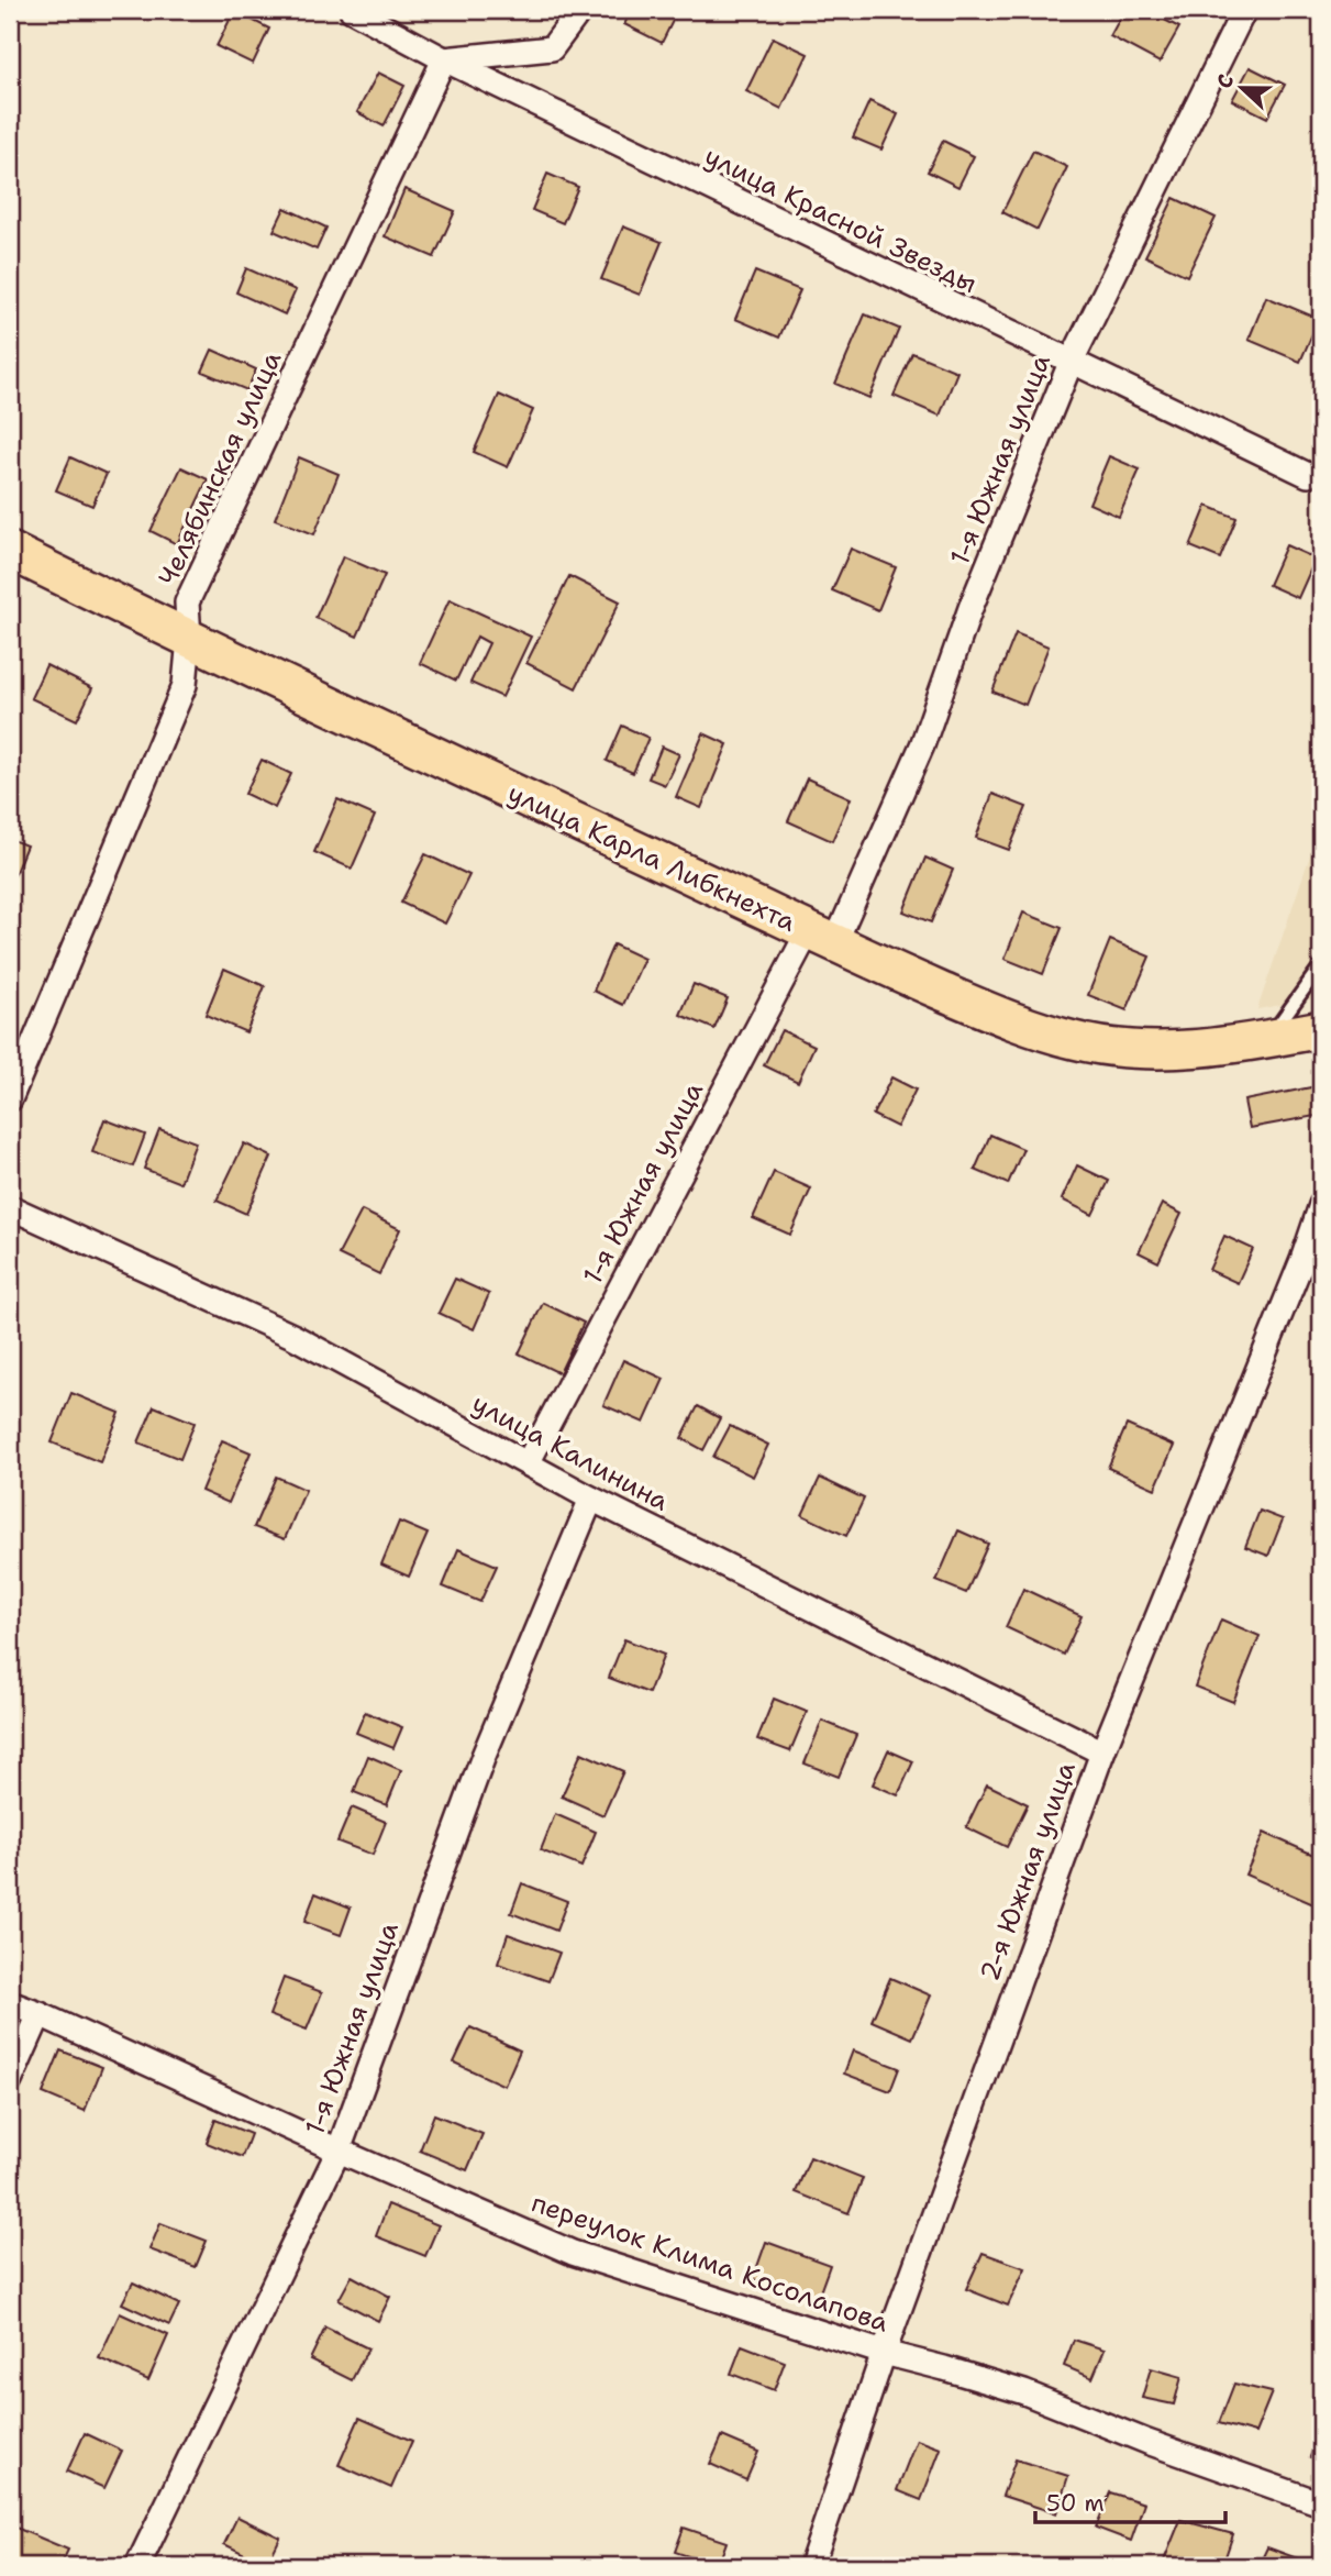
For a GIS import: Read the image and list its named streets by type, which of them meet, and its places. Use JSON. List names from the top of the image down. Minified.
{"streets":{"main road":["улица Карла Либкнехта"],"street":["улица Красной Звезды","1-я Южная улица","Челябинская улица","улица Калинина","2-я Южная улица","переулок Клима Косолапова"]},"crossings":[["улица Красной Звезды","1-я Южная улица"],["улица Красной Звезды","Челябинская улица"],["1-я Южная улица","улица Карла Либкнехта"],["1-я Южная улица","улица Калинина"],["1-я Южная улица","переулок Клима Косолапова"],["Челябинская улица","улица Карла Либкнехта"],["улица Калинина","2-я Южная улица"],["2-я Южная улица","переулок Клима Косолапова"]],"scale_bar":"50 m","north":"left"}
